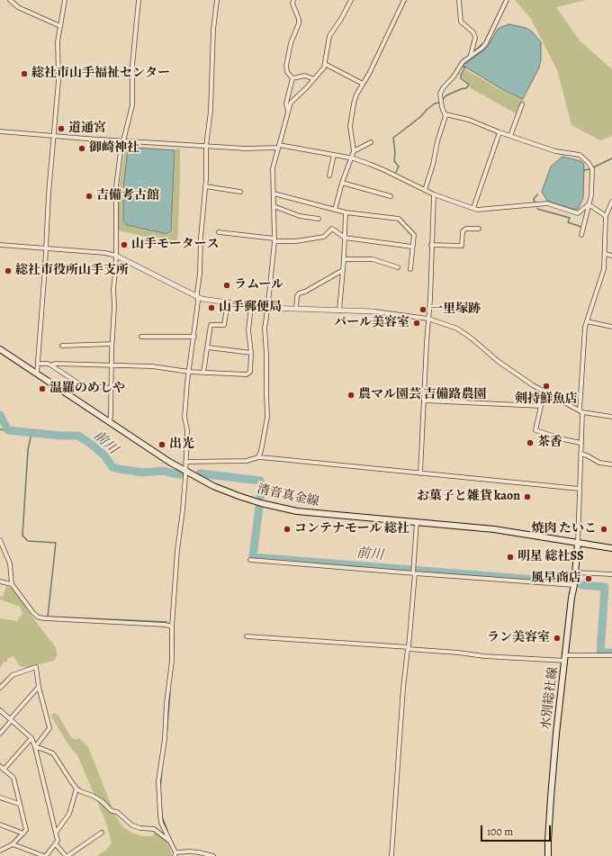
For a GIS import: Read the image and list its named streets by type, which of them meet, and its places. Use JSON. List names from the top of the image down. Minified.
{"streets":{"main road":["清音真金線","水別総社線"]},"crossings":[["清音真金線","水別総社線"]],"water":["前川"],"places":["総社市山手福祉センター","道通宮","御崎神社","吉備考古館","山手モータース","総社市役所山手支所","ラムール","山手郵便局","一里塚跡","パール美容室","剣持鮮魚店","温羅のめしや","農マル園芸 吉備路農園","茶香","出光","お菓子と雑貨 kaon","コンテナモール 総社","焼肉 たいこ","明星 総社SS","風早商店","ラン美容室"],"scale_bar":"100 m"}
